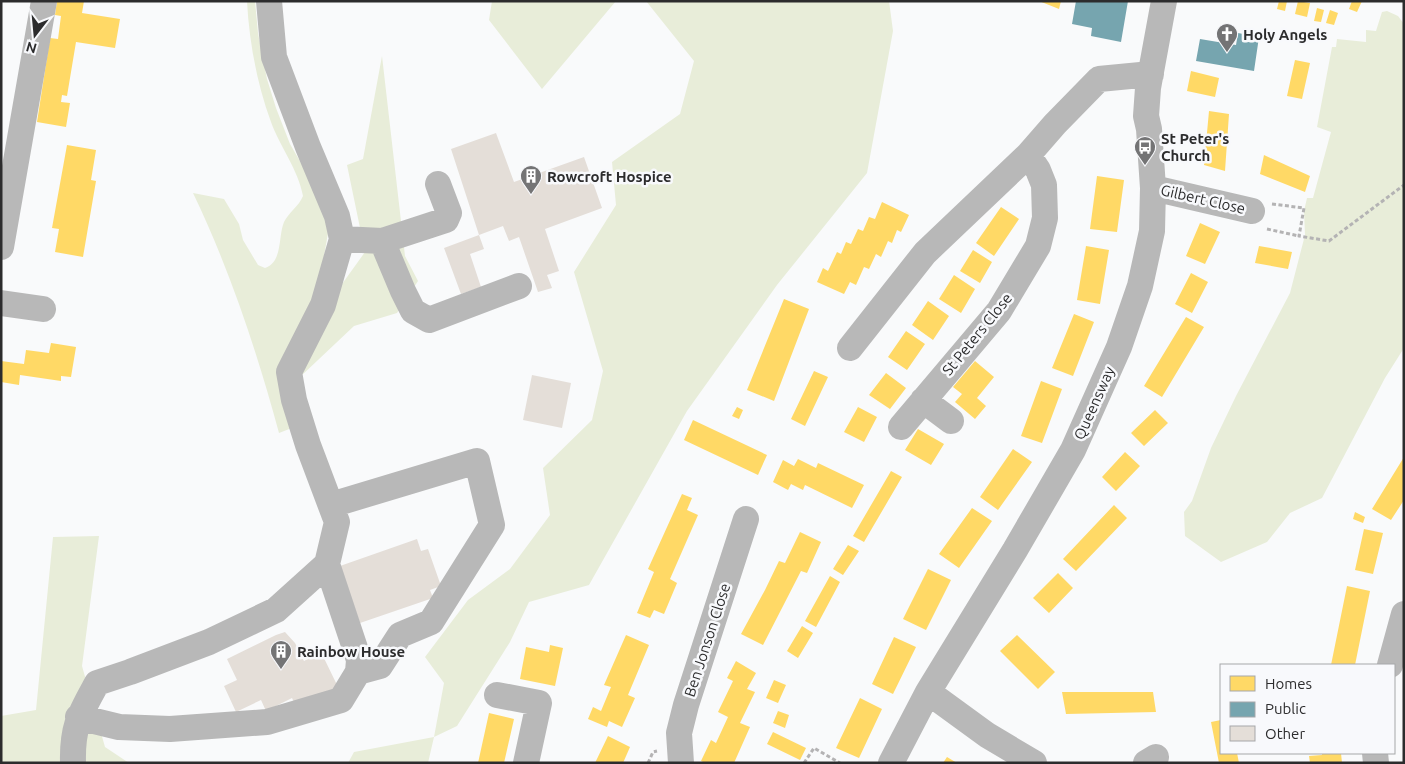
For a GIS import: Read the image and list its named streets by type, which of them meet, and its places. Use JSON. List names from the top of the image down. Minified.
{"streets":{"street":["Gilbert Close","St Peters Close","Queensway","Ben Jonson Close"]},"crossings":[["Gilbert Close","Queensway"]],"places":{"church":["Holy Angels"],"bus stop":["St Peter's Church"],"building":["Rowcroft Hospice","Rainbow House"]},"legend":["Homes","Public","Other"],"north":"bottom"}
